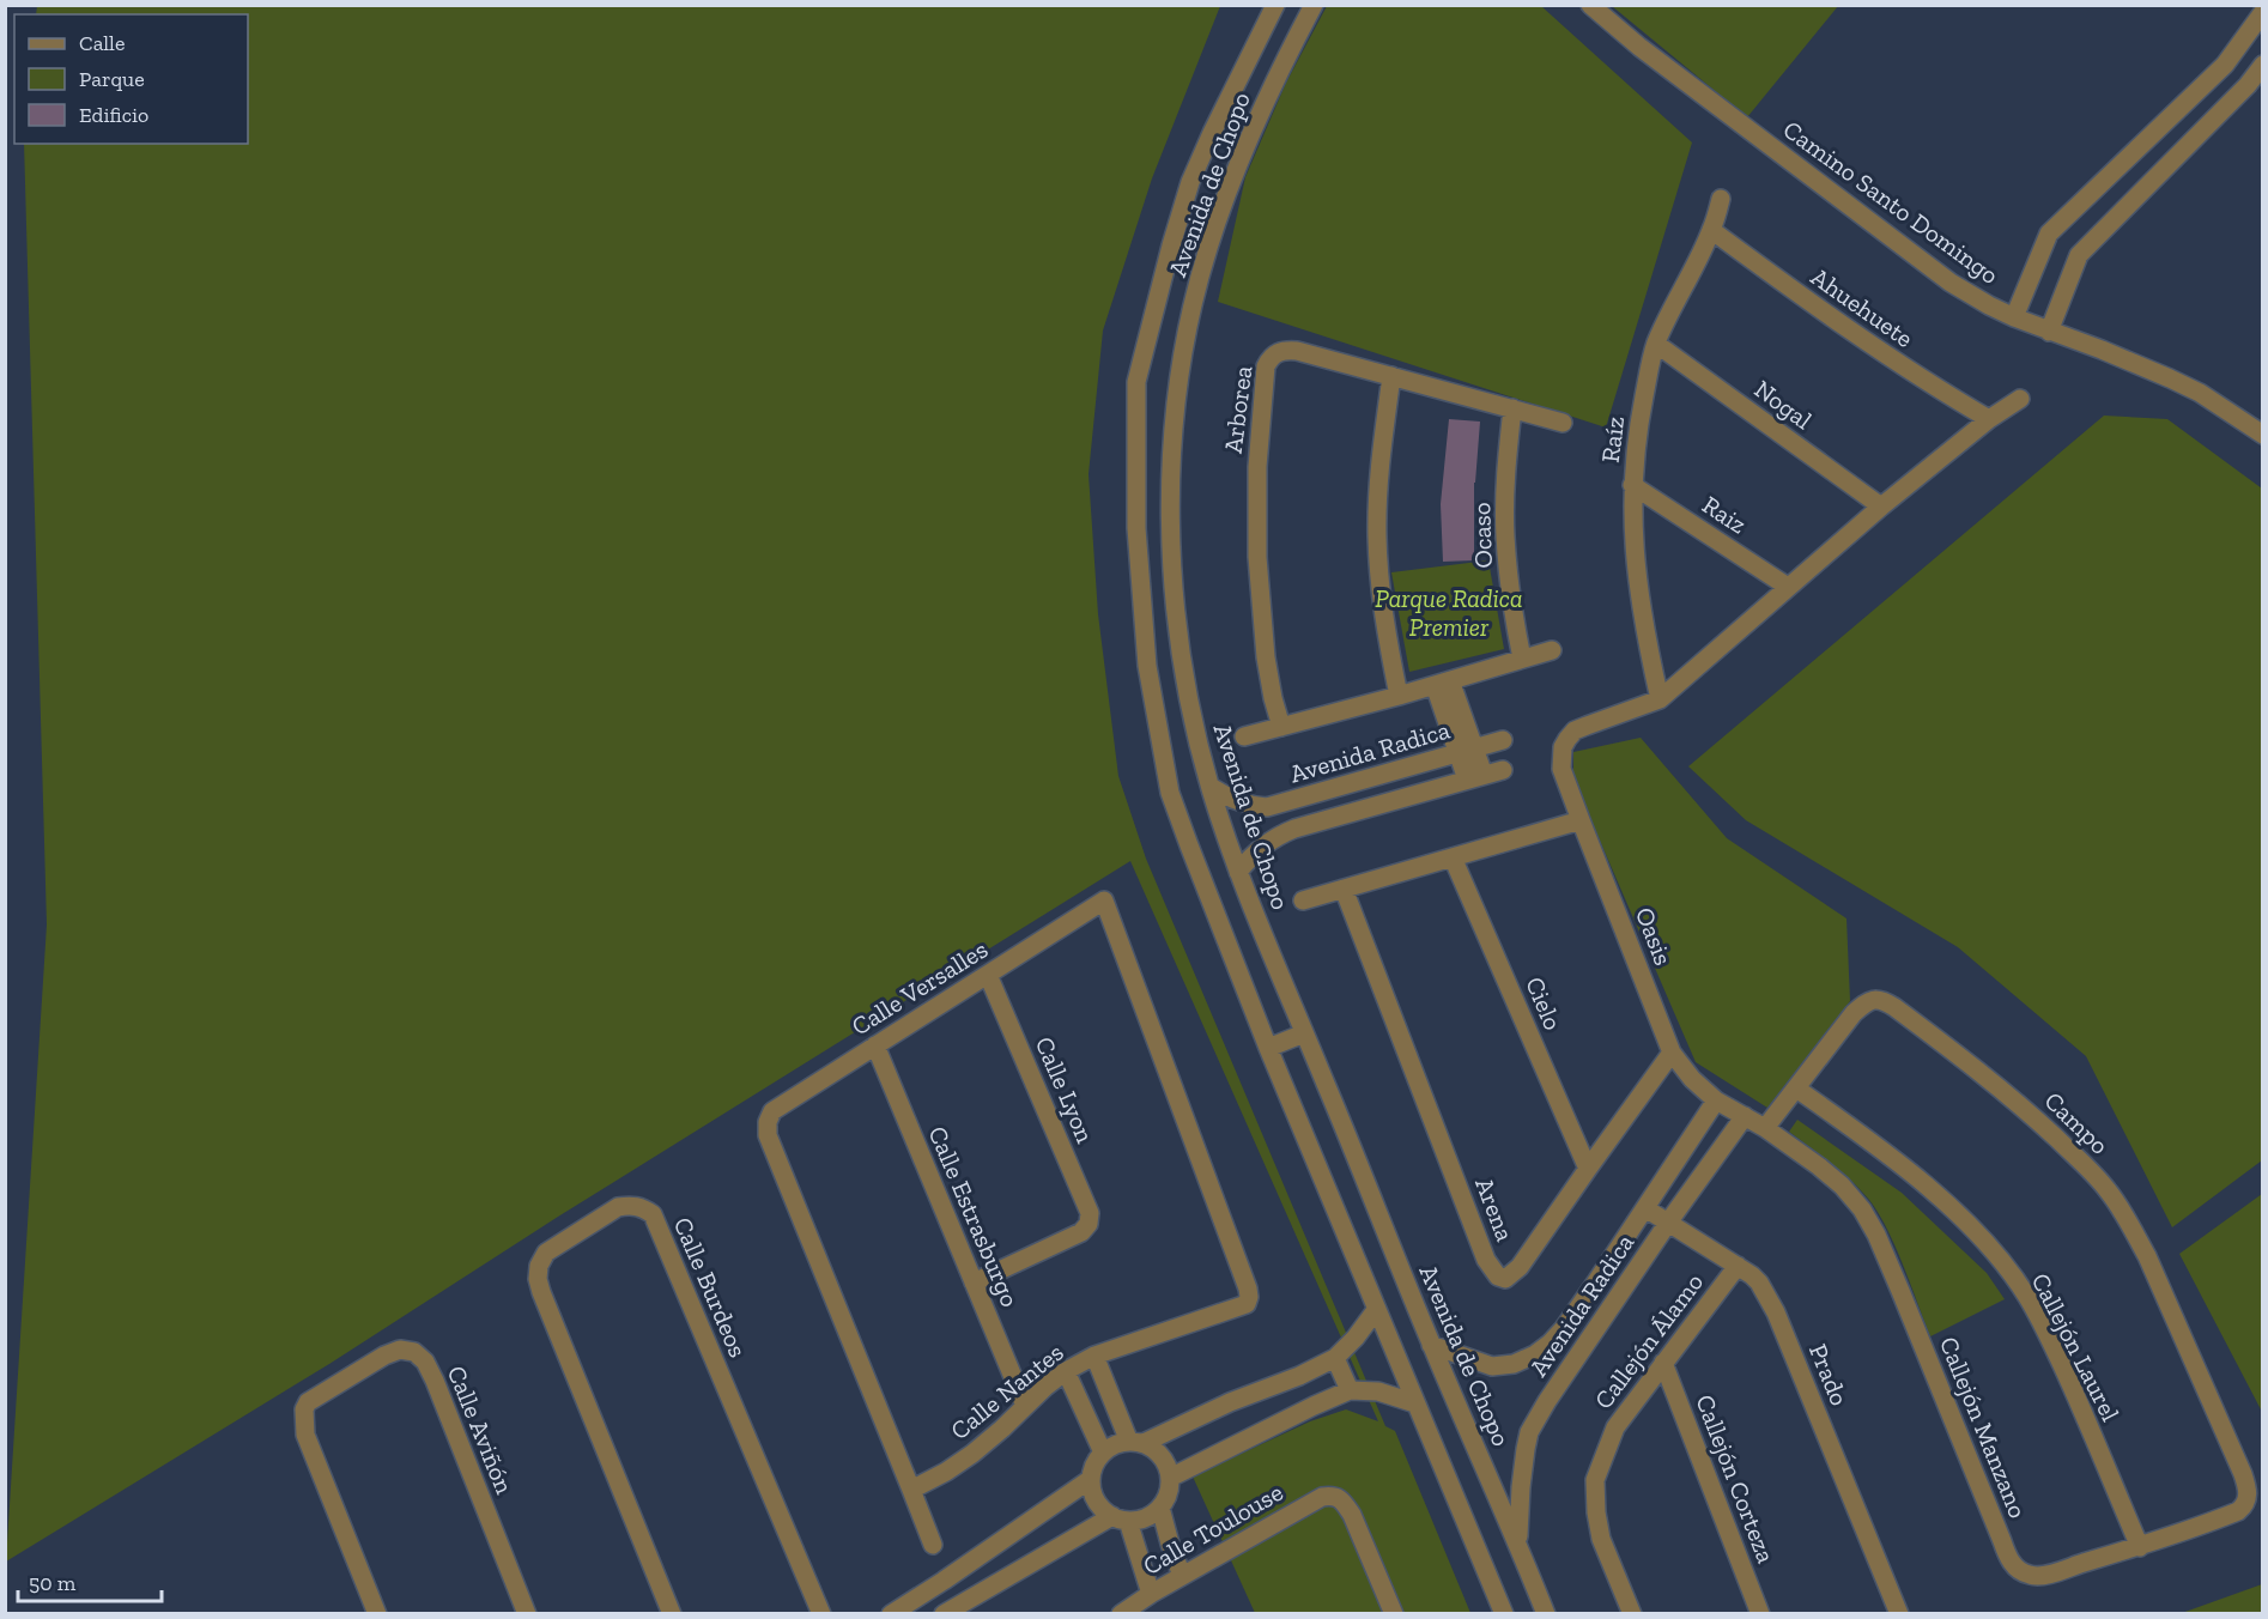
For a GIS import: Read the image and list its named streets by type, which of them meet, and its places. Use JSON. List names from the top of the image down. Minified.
{"streets":{"street":["Avenida de Chopo","Camino Santo Domingo","Ahuehuete","Nogal","Arborea","Raíz","Raiz","Ocaso","Avenida Radica","Oasis","Calle Versalles","Cielo","Calle Lyon","Campo","Arena","Calle Estrasburgo","Calle Burdeos","Callejón Álamo","Callejón Laurel","Prado","Calle Nantes","Callejón Manzano","Calle Aviñón","Callejón Corteza","Calle Toulouse"]},"crossings":[["Avenida de Chopo","Avenida Radica"],["Ahuehuete","Raíz"],["Nogal","Raíz"],["Arborea","Ocaso"],["Raíz","Raiz"],["Raíz","Oasis"],["Avenida Radica","Oasis"],["Avenida Radica","Prado"],["Avenida Radica","Callejón Manzano"],["Oasis","Arena"],["Oasis","Callejón Manzano"],["Calle Versalles","Calle Lyon"],["Calle Versalles","Calle Estrasburgo"],["Calle Versalles","Calle Nantes"],["Cielo","Arena"],["Calle Lyon","Calle Estrasburgo"],["Campo","Callejón Laurel"],["Campo","Callejón Manzano"],["Calle Estrasburgo","Calle Nantes"],["Callejón Álamo","Prado"],["Callejón Álamo","Callejón Corteza"],["Callejón Laurel","Callejón Manzano"]],"parks":["Parque Radica Premier"],"legend":["Calle","Parque","Edificio"],"scale_bar":"50 m"}
